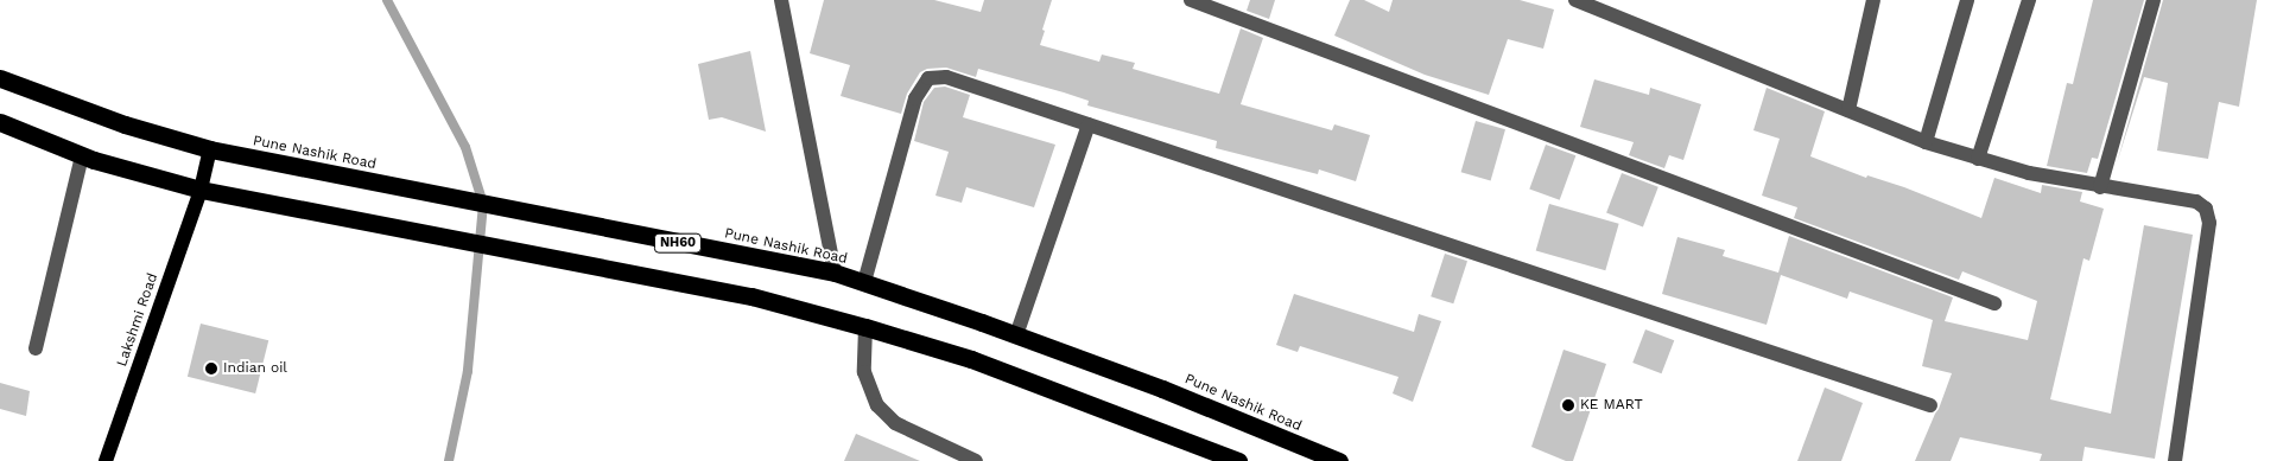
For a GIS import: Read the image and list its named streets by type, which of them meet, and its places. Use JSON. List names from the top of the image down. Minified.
{"streets":{"highway":["Pune Nashik Road","NH60"],"main road":["Lakshmi Road"]},"crossings":[["Pune Nashik Road","Lakshmi Road"]],"places":["Indian oil","KE MART"]}
